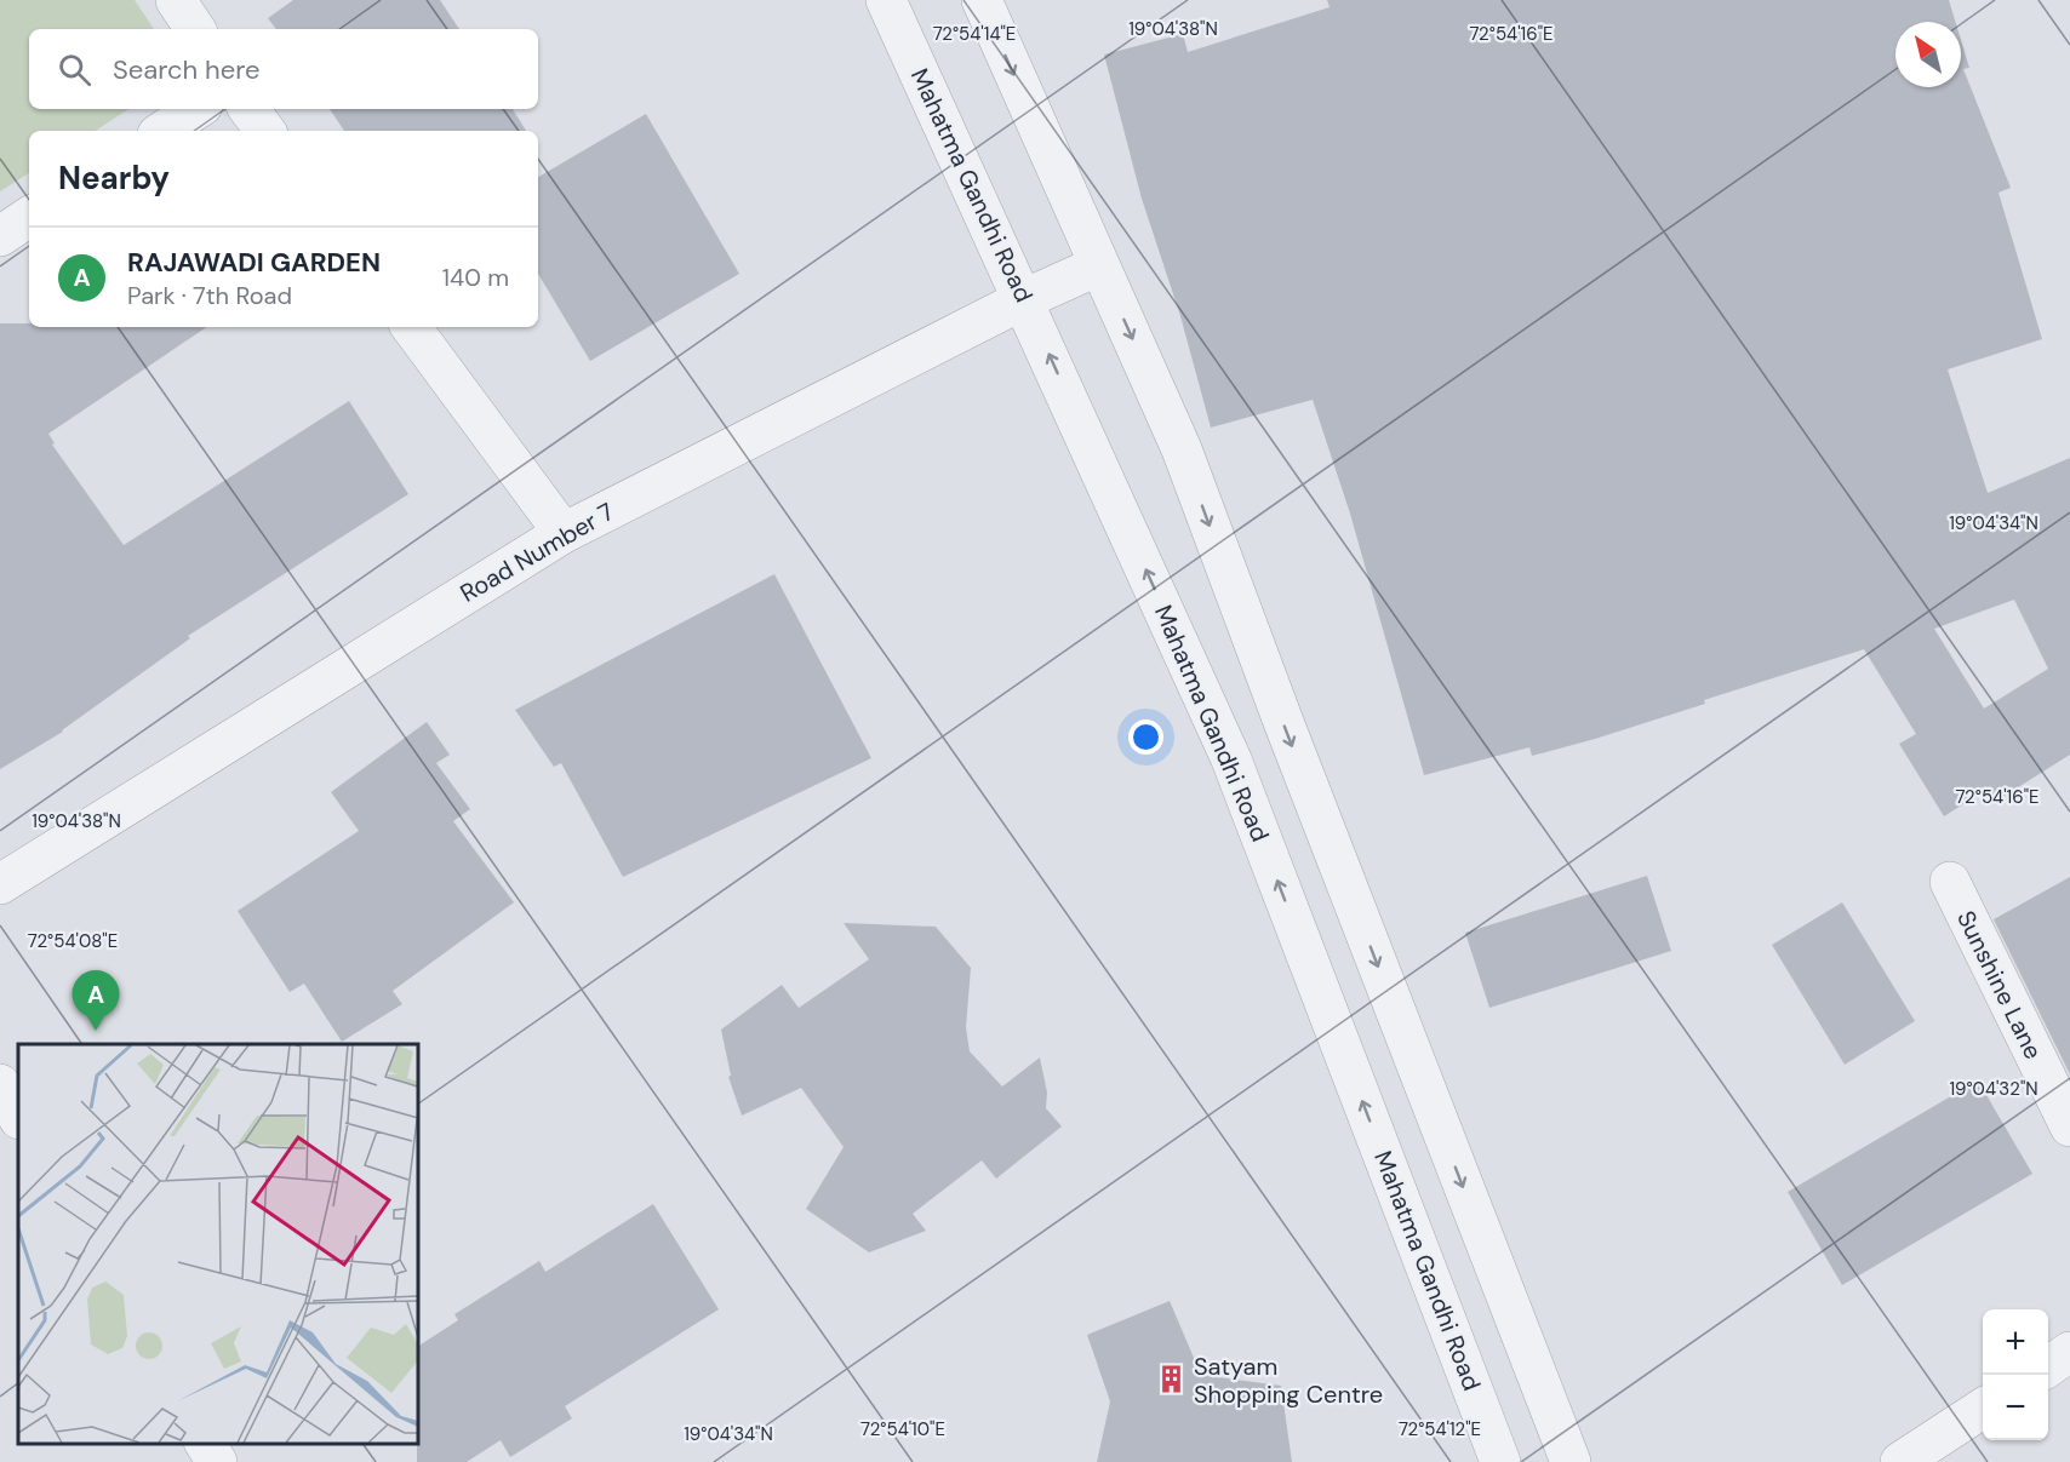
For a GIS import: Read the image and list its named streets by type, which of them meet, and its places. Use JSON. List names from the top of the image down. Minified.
{"streets":{"street":["Mahatma Gandhi Road","Road Number 7","Sunshine Lane"]},"crossings":[["Mahatma Gandhi Road","Road Number 7"]],"places":{"building":["Satyam Shopping Centre"]},"north":"top left","page":{"search":"Search here","heading":"Nearby","list":[{"mark":"A","name":"RAJAWADI GARDEN","note":"Park · 7th Road","value":"140 m"}],"pins":"A","map_buttons":["+","−"]},"coordinates":["19°04'38\"N","72°54'14\"E","72°54'16\"E","19°04'34\"N","72°54'08\"E","19°04'32\"N","72°54'10\"E","72°54'12\"E"]}
